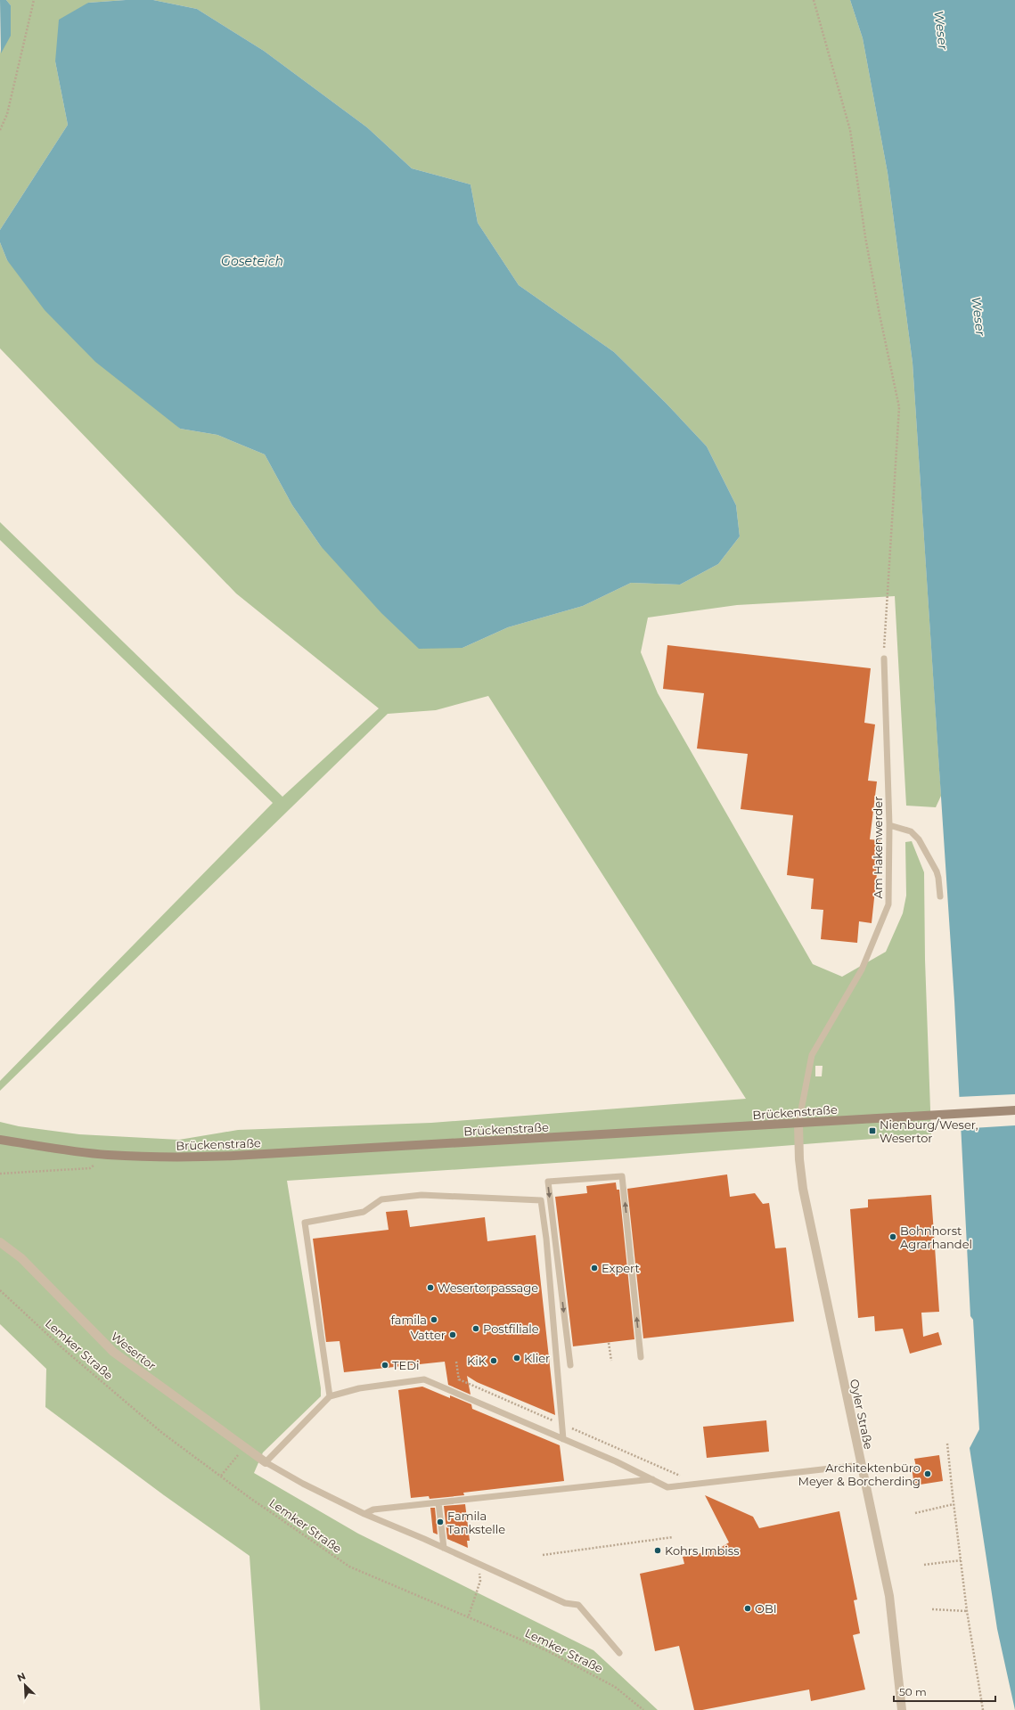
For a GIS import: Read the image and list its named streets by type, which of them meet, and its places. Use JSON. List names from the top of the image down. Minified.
{"streets":{"street":["Brückenstraße","Wesertor","Oyler Straße"],"lane":["Am Hakenwerder"],"path":["Lemker Straße"]},"crossings":[["Am Hakenwerder","Brückenstraße"],["Am Hakenwerder","Oyler Straße"],["Brückenstraße","Oyler Straße"]],"water":["Weser","Goseteich"],"places":{"transit":["Nienburg/Weser, Wesertor"],"other":["Bohnhorst Agrarhandel","Expert","Wesertorpassage","famila","Postfiliale","Vatter","Klier","KiK","TEDi","Architektenbüro Meyer & Borcherding","Famila Tankstelle","Kohrs Imbiss","OBI"]},"scale_bar":"50 m","north":"top left"}
